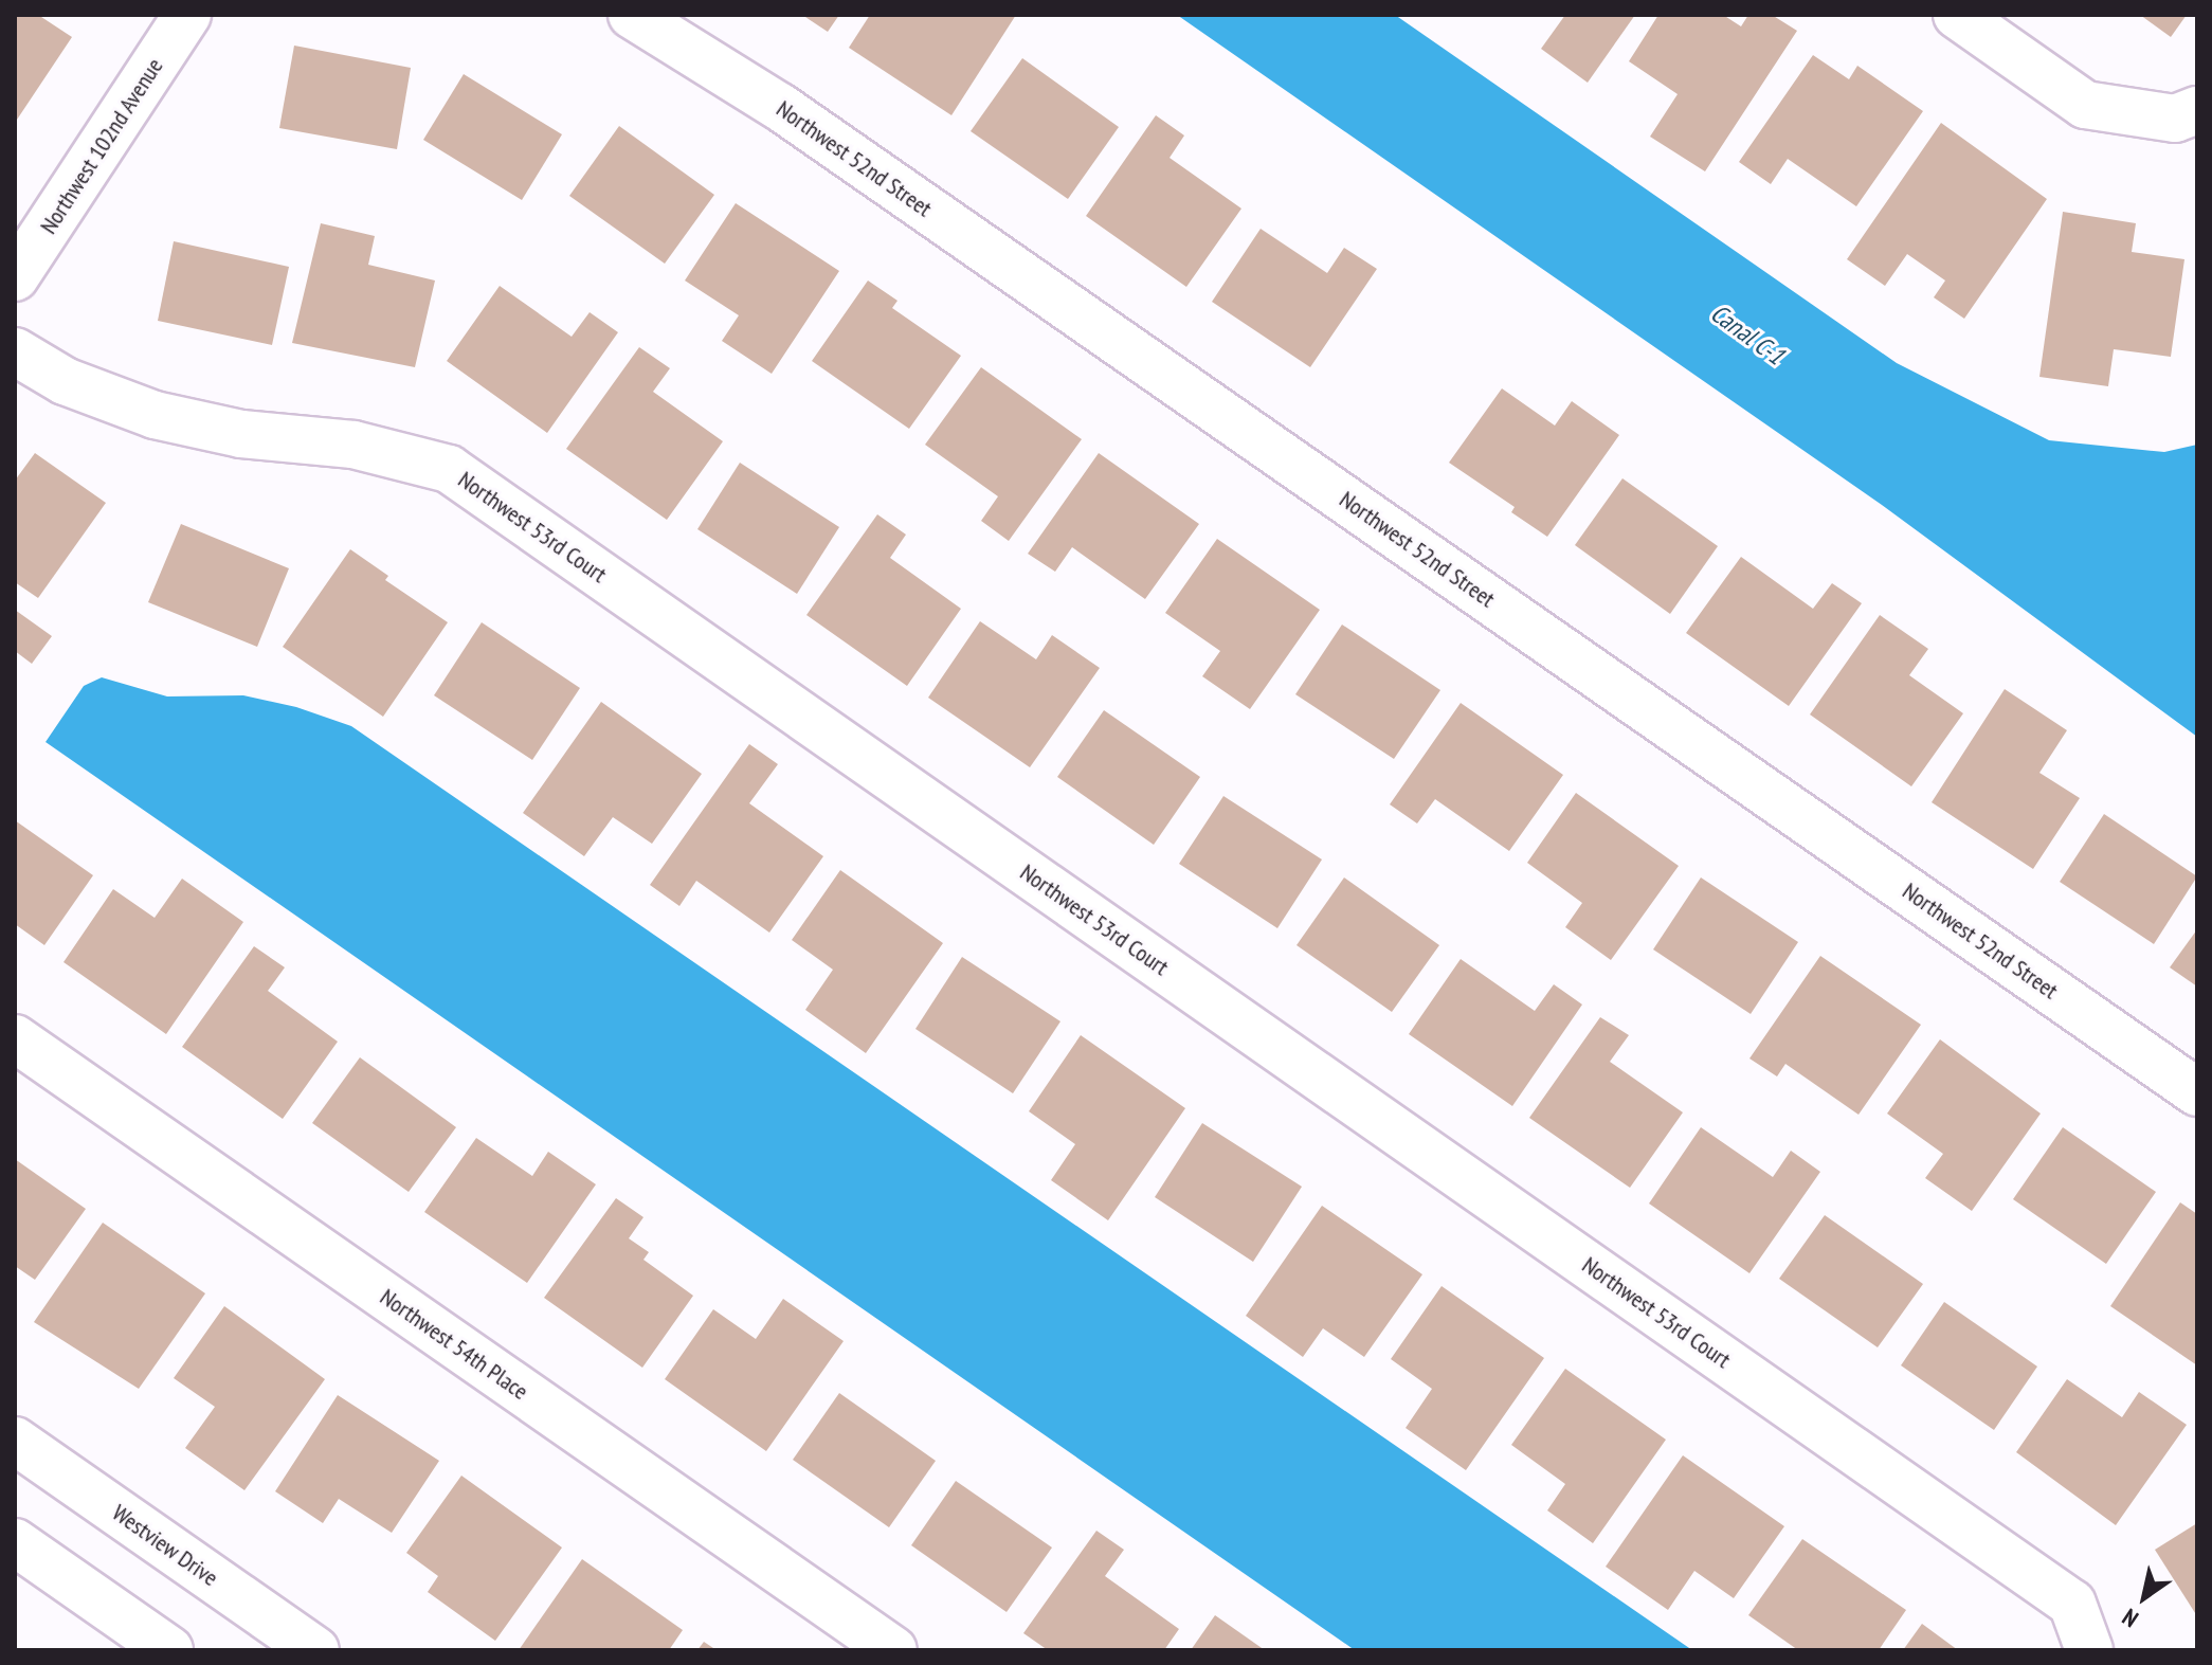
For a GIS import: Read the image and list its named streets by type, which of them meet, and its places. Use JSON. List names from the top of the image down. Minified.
{"streets":{"street":["Northwest 102nd Avenue","Northwest 52nd Street","Northwest 53rd Court","Northwest 54th Place","Westview Drive"]},"water":["Canal C-1"],"north":"bottom left"}
